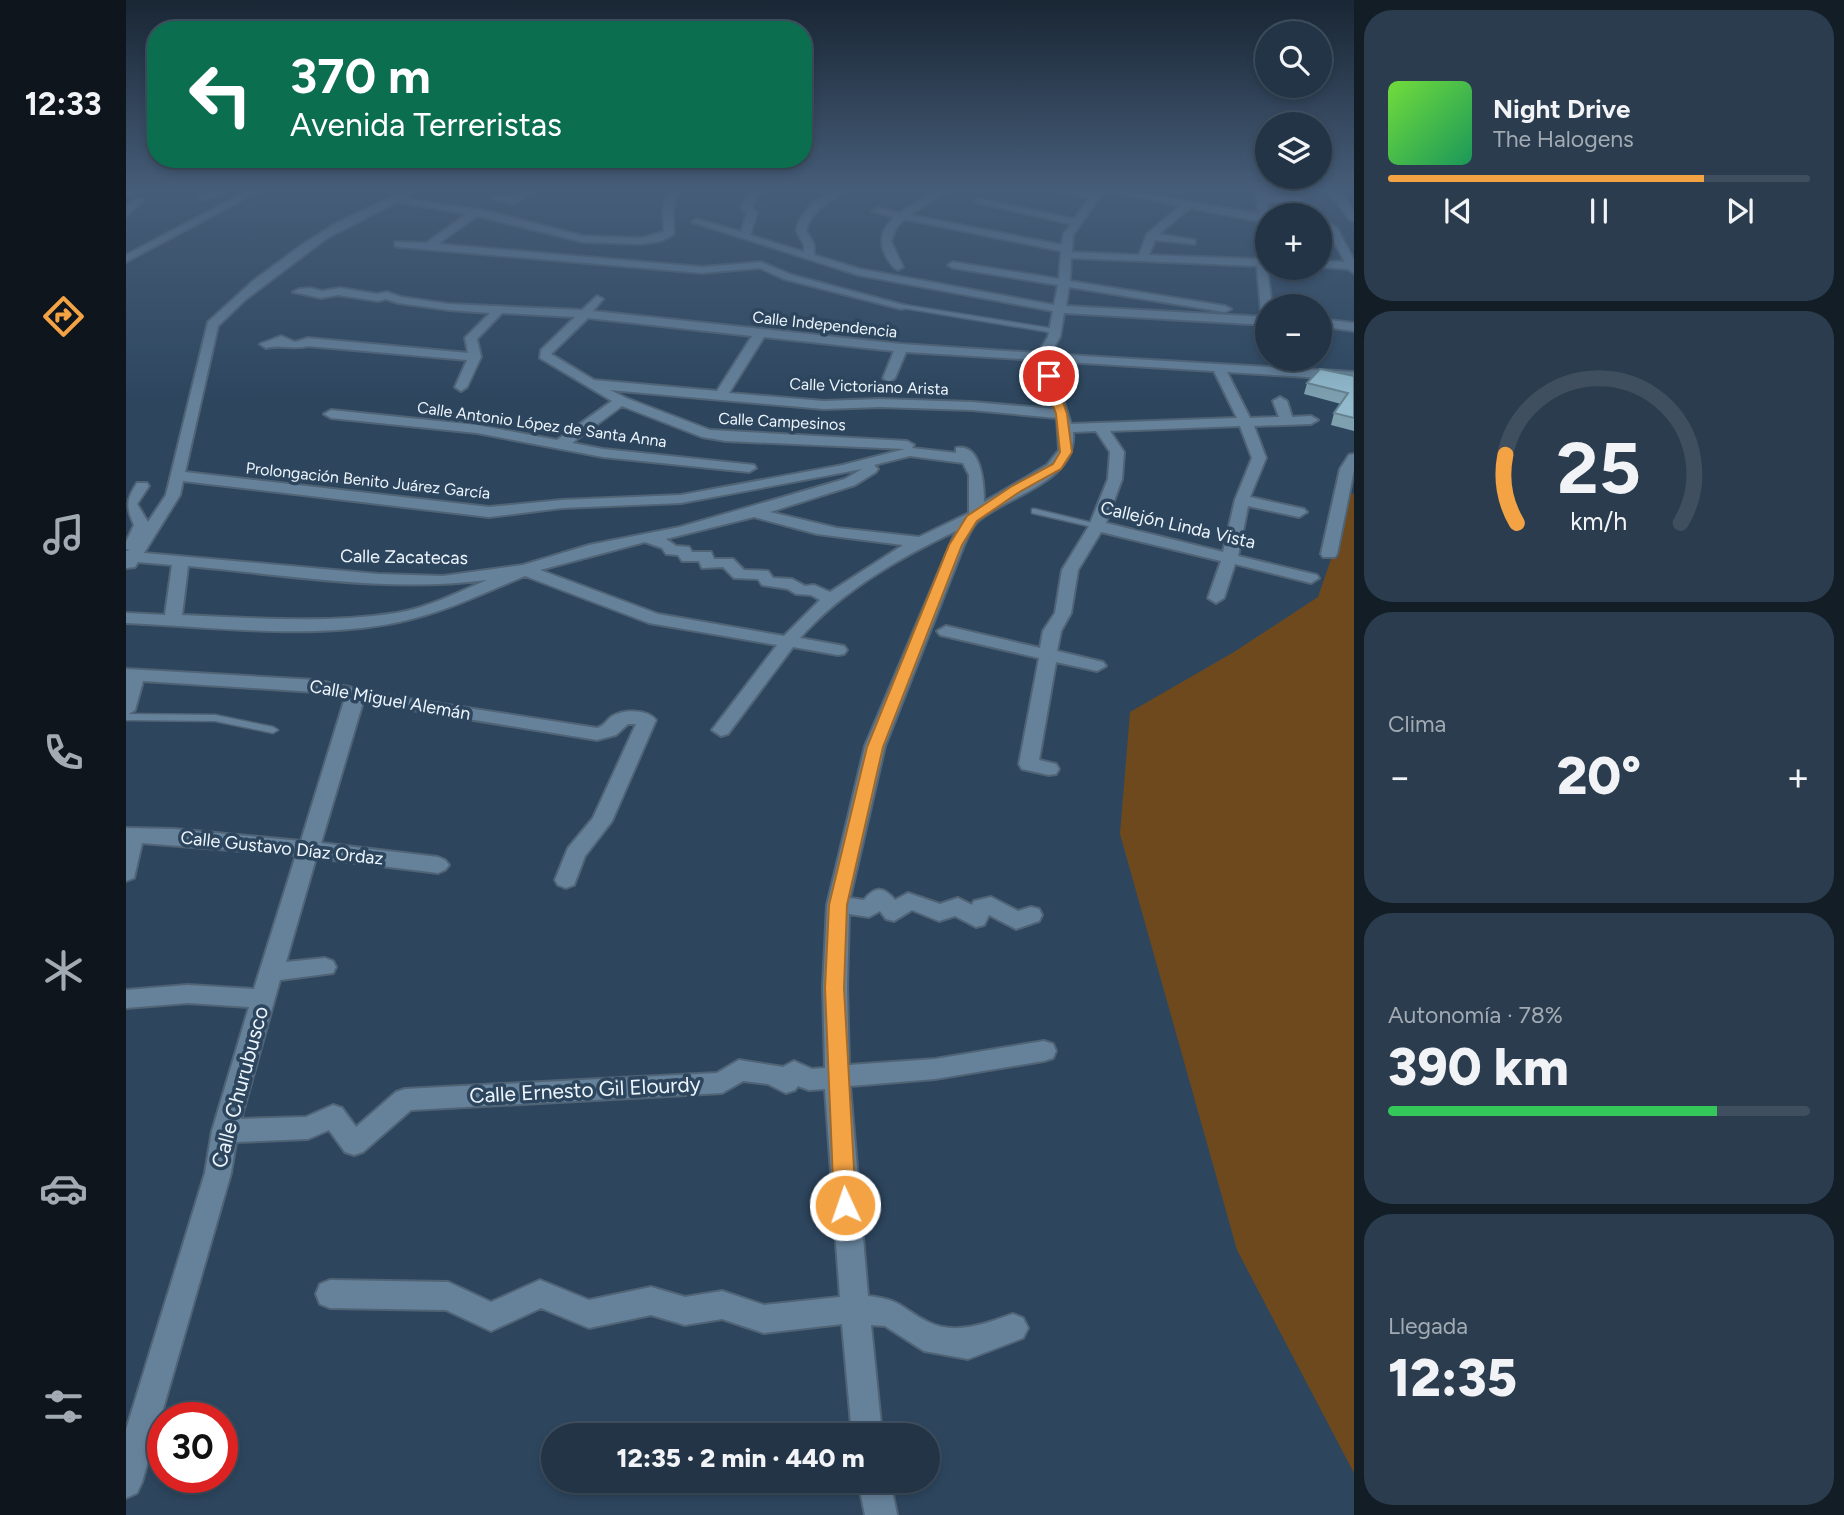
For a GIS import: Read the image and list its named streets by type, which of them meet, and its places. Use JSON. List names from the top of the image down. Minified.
{"streets":{"street":["Calle Independencia","Calle Victoriano Arista","Calle Campesinos","Calle Antonio López de Santa Anna","Prolongación Benito Juárez García","Callejón Linda Vista","Calle Zacatecas","Calle Miguel Alemán","Calle Gustavo Díaz Ordaz","Calle Churubusco","Calle Ernesto Gil Elourdy"]},"crossings":[["Calle Independencia","Calle Campesinos"],["Calle Victoriano Arista","Calle Campesinos"],["Calle Campesinos","Prolongación Benito Juárez García"],["Calle Miguel Alemán","Calle Churubusco"],["Calle Gustavo Díaz Ordaz","Calle Churubusco"],["Calle Churubusco","Calle Ernesto Gil Elourdy"]],"page":{"tabs":"12:33","map_buttons":["+","−"],"turn":["370 m","Avenida Terreristas"],"song":["Night Drive","The Halogens"],"tile":["Clima",["Autonomía · 78%","390 km"],["Llegada","12:35"]],"heat":["−","20°","+"],"limit":"30","trip":"12:35 · 2 min · 440 m","gauge":["25","km/h"]}}
